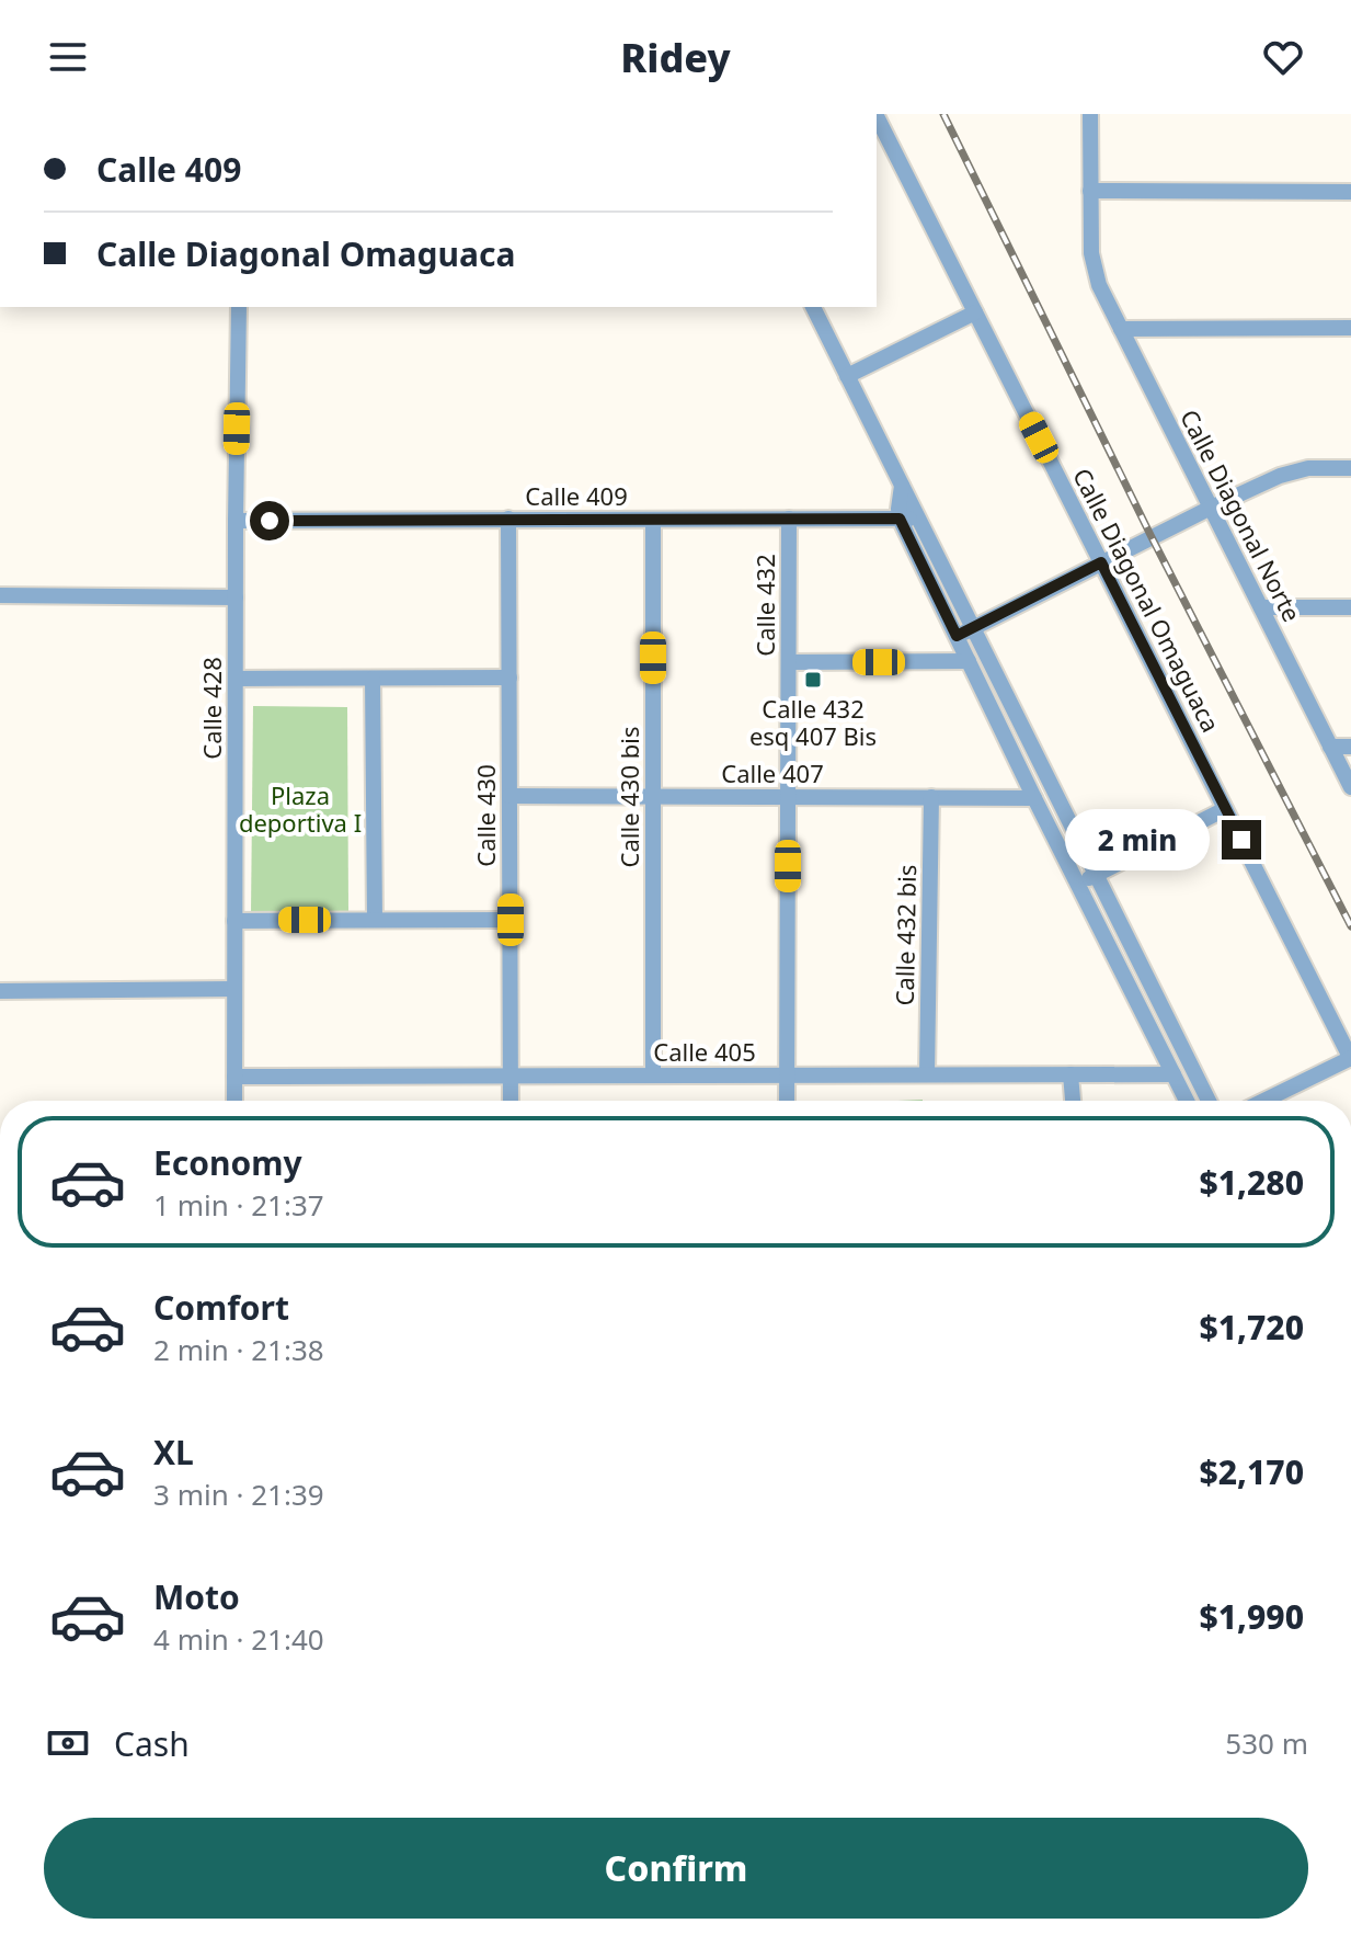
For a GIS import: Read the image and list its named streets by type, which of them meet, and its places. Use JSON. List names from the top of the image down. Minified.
{"streets":{"street":["Calle 409","Calle Diagonal Norte","Calle Diagonal Omaguaca","Calle 432","Calle 428","Calle 407","Calle 430 bis","Calle 430","Calle 432 bis","Calle 405"]},"crossings":[["Calle 409","Calle 432"],["Calle 409","Calle 428"],["Calle 409","Calle 430 bis"],["Calle 409","Calle 430"],["Calle 432","Calle 407"],["Calle 432","Calle 405"],["Calle 428","Calle 405"],["Calle 407","Calle 430 bis"],["Calle 407","Calle 430"],["Calle 407","Calle 432 bis"],["Calle 430 bis","Calle 405"],["Calle 430","Calle 405"],["Calle 432 bis","Calle 405"]],"parks":["Plaza deportiva I"],"places":{"transit":["Calle 432 esq 407 Bis"]},"page":{"header":"Ridey","banner":["Calle 409","Calle Diagonal Omaguaca"],"bubble":"2 min","list":[{"name":"Economy","note":"1 min · 21:37","value":"$1,280"},{"name":"Comfort","note":"2 min · 21:38","value":"$1,720"},{"name":"XL","note":"3 min · 21:39","value":"$2,170"},{"name":"Moto","note":"4 min · 21:40","value":"$1,990"}],"pay":["Cash","530 m"],"buttons":"Confirm"}}
